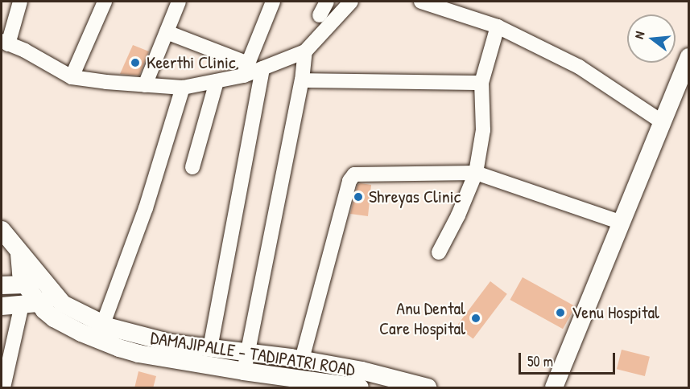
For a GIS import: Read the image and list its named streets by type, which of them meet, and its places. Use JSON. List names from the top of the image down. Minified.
{"streets":{"main road":["DAMAJIPALLE - TADIPATRI ROAD"]},"places":["Keerthi Clinic","Shreyas Clinic","Venu Hospital","Anu Dental Care Hospital"],"scale_bar":"50 m","north":"left"}
